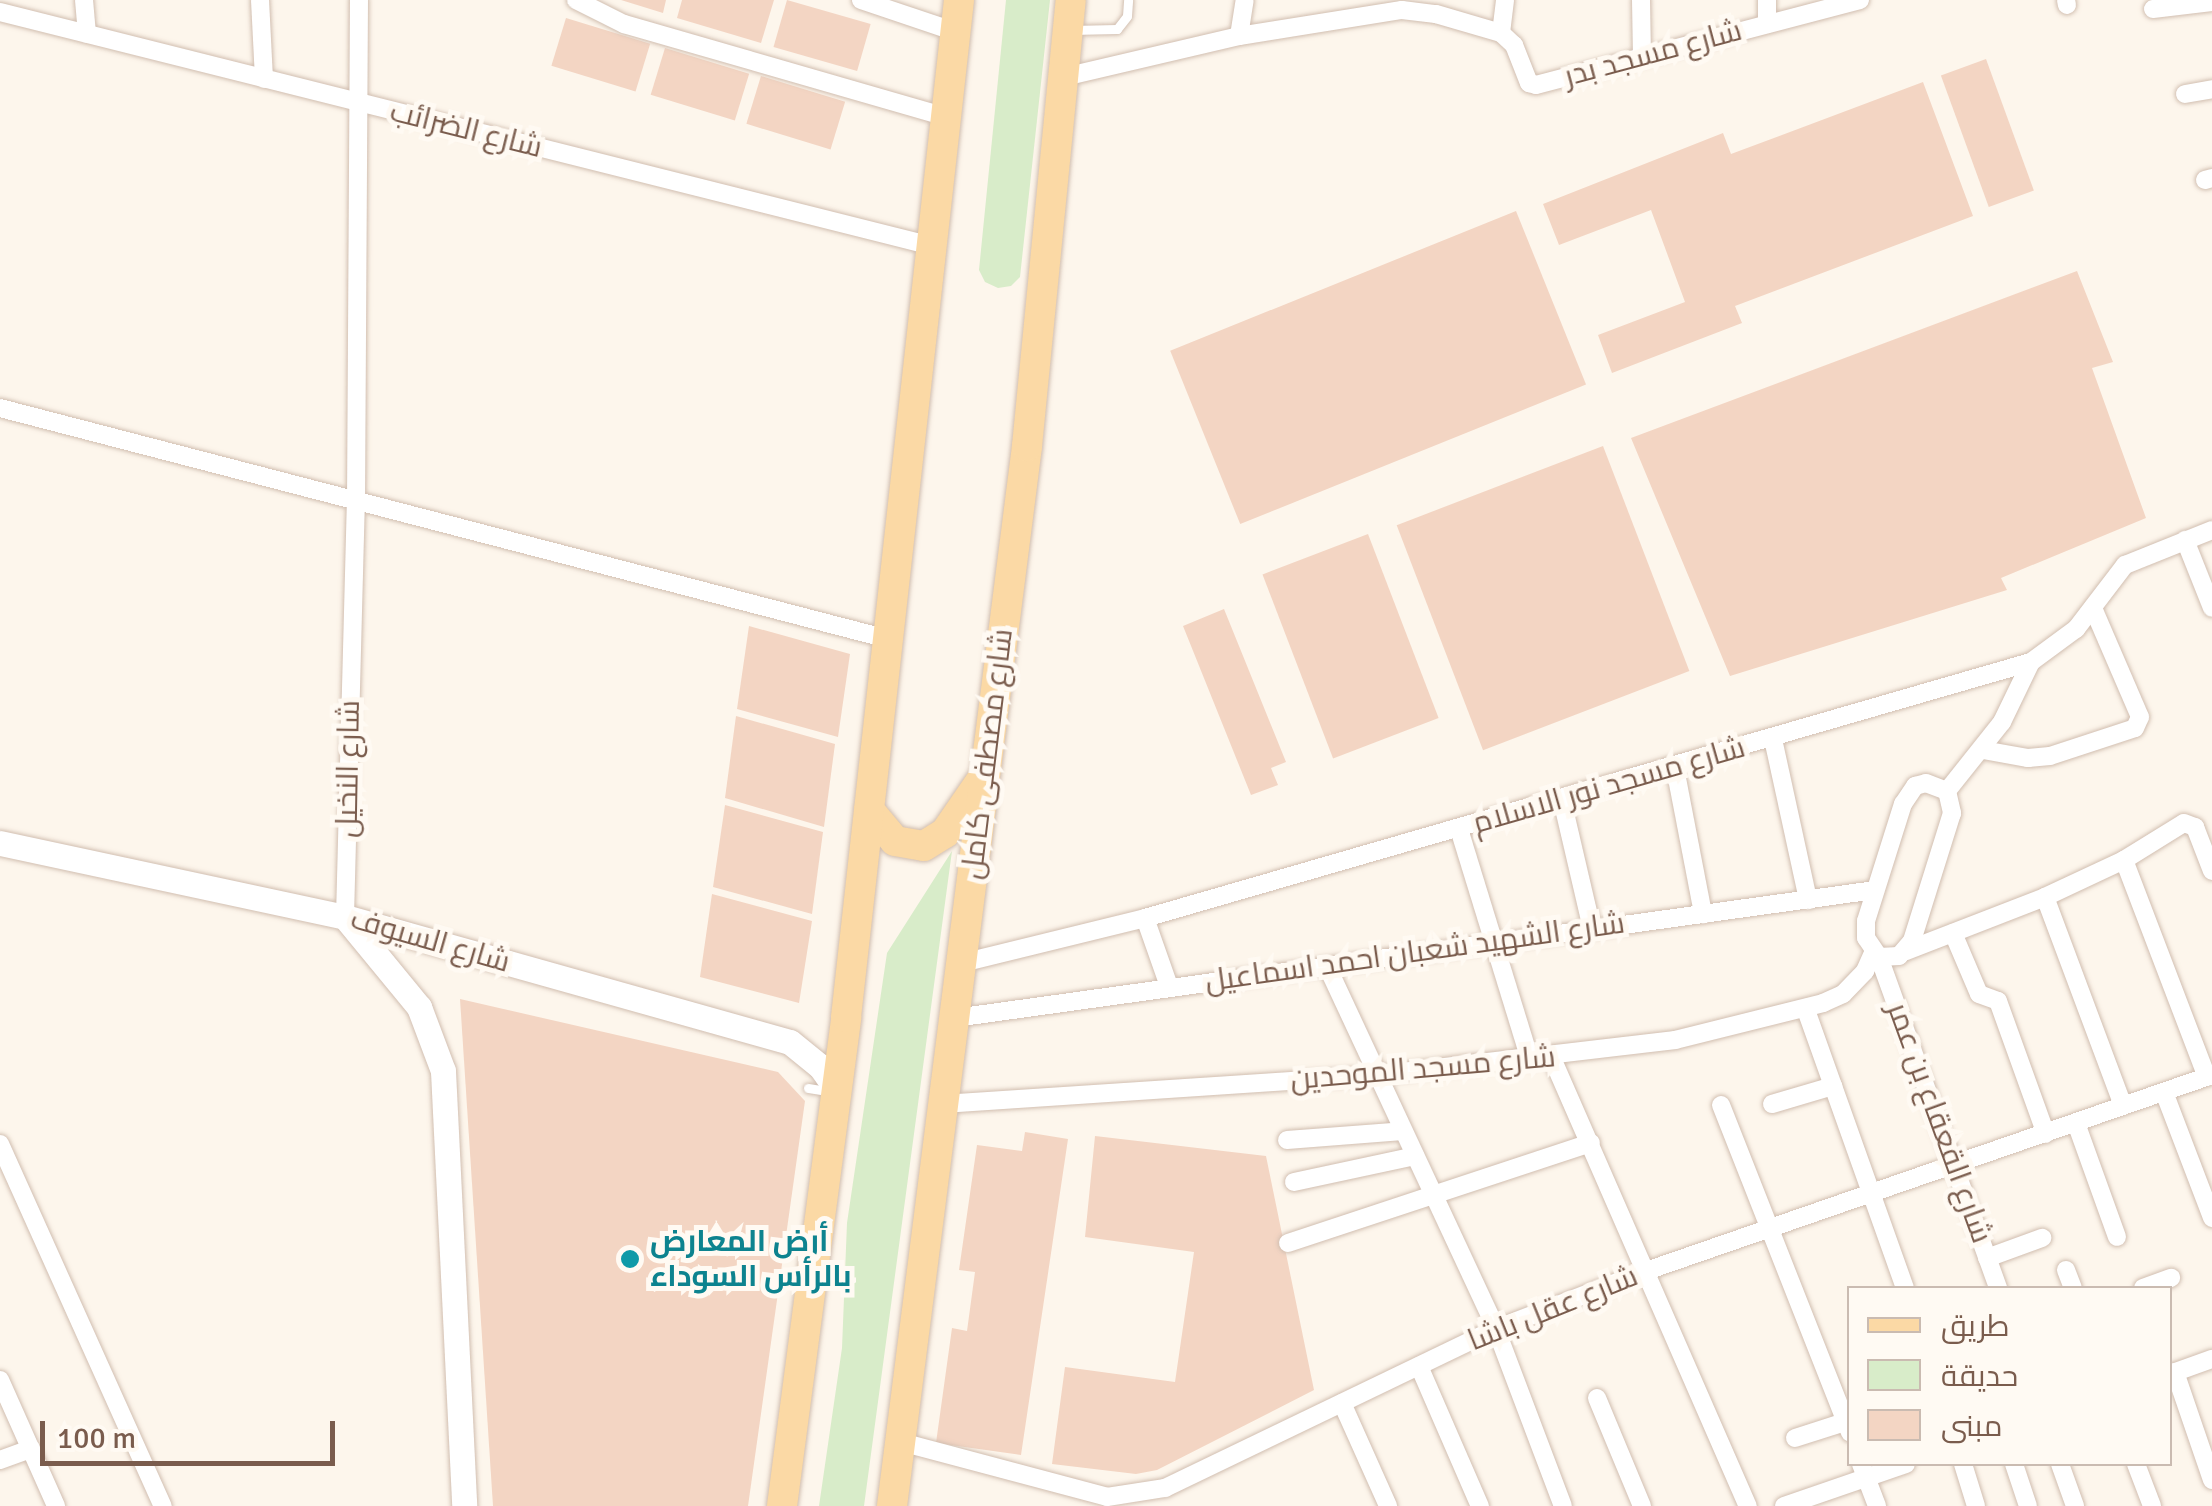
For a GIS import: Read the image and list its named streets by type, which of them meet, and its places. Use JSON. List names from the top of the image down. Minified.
{"streets":{"main road":["شارع مصطفى كامل","شارع السيوف"],"street":["شارع مسجد بدر","شارع الضرائب","شارع النخيل","شارع مسجد نور الاسلام","شارع الشهيد شعبان احمد اسماعيل","شارع مسجد الموحدين","شارع القعقاع بن عمر","شارع عقل باشا"]},"crossings":[["شارع الضرائب","شارع النخيل"],["شارع مصطفى كامل","شارع مسجد نور الاسلام"],["شارع مصطفى كامل","شارع الشهيد شعبان احمد اسماعيل"],["شارع مصطفى كامل","شارع مسجد الموحدين"],["شارع مصطفى كامل","شارع عقل باشا"],["شارع النخيل","شارع السيوف"],["شارع الشهيد شعبان احمد اسماعيل","شارع القعقاع بن عمر"],["شارع مسجد الموحدين","شارع القعقاع بن عمر"],["شارع القعقاع بن عمر","شارع عقل باشا"]],"places":["أرض المعارض بالرأس السوداء"],"legend":["طريق","حديقة","مبنى"],"scale_bar":"100 m"}
